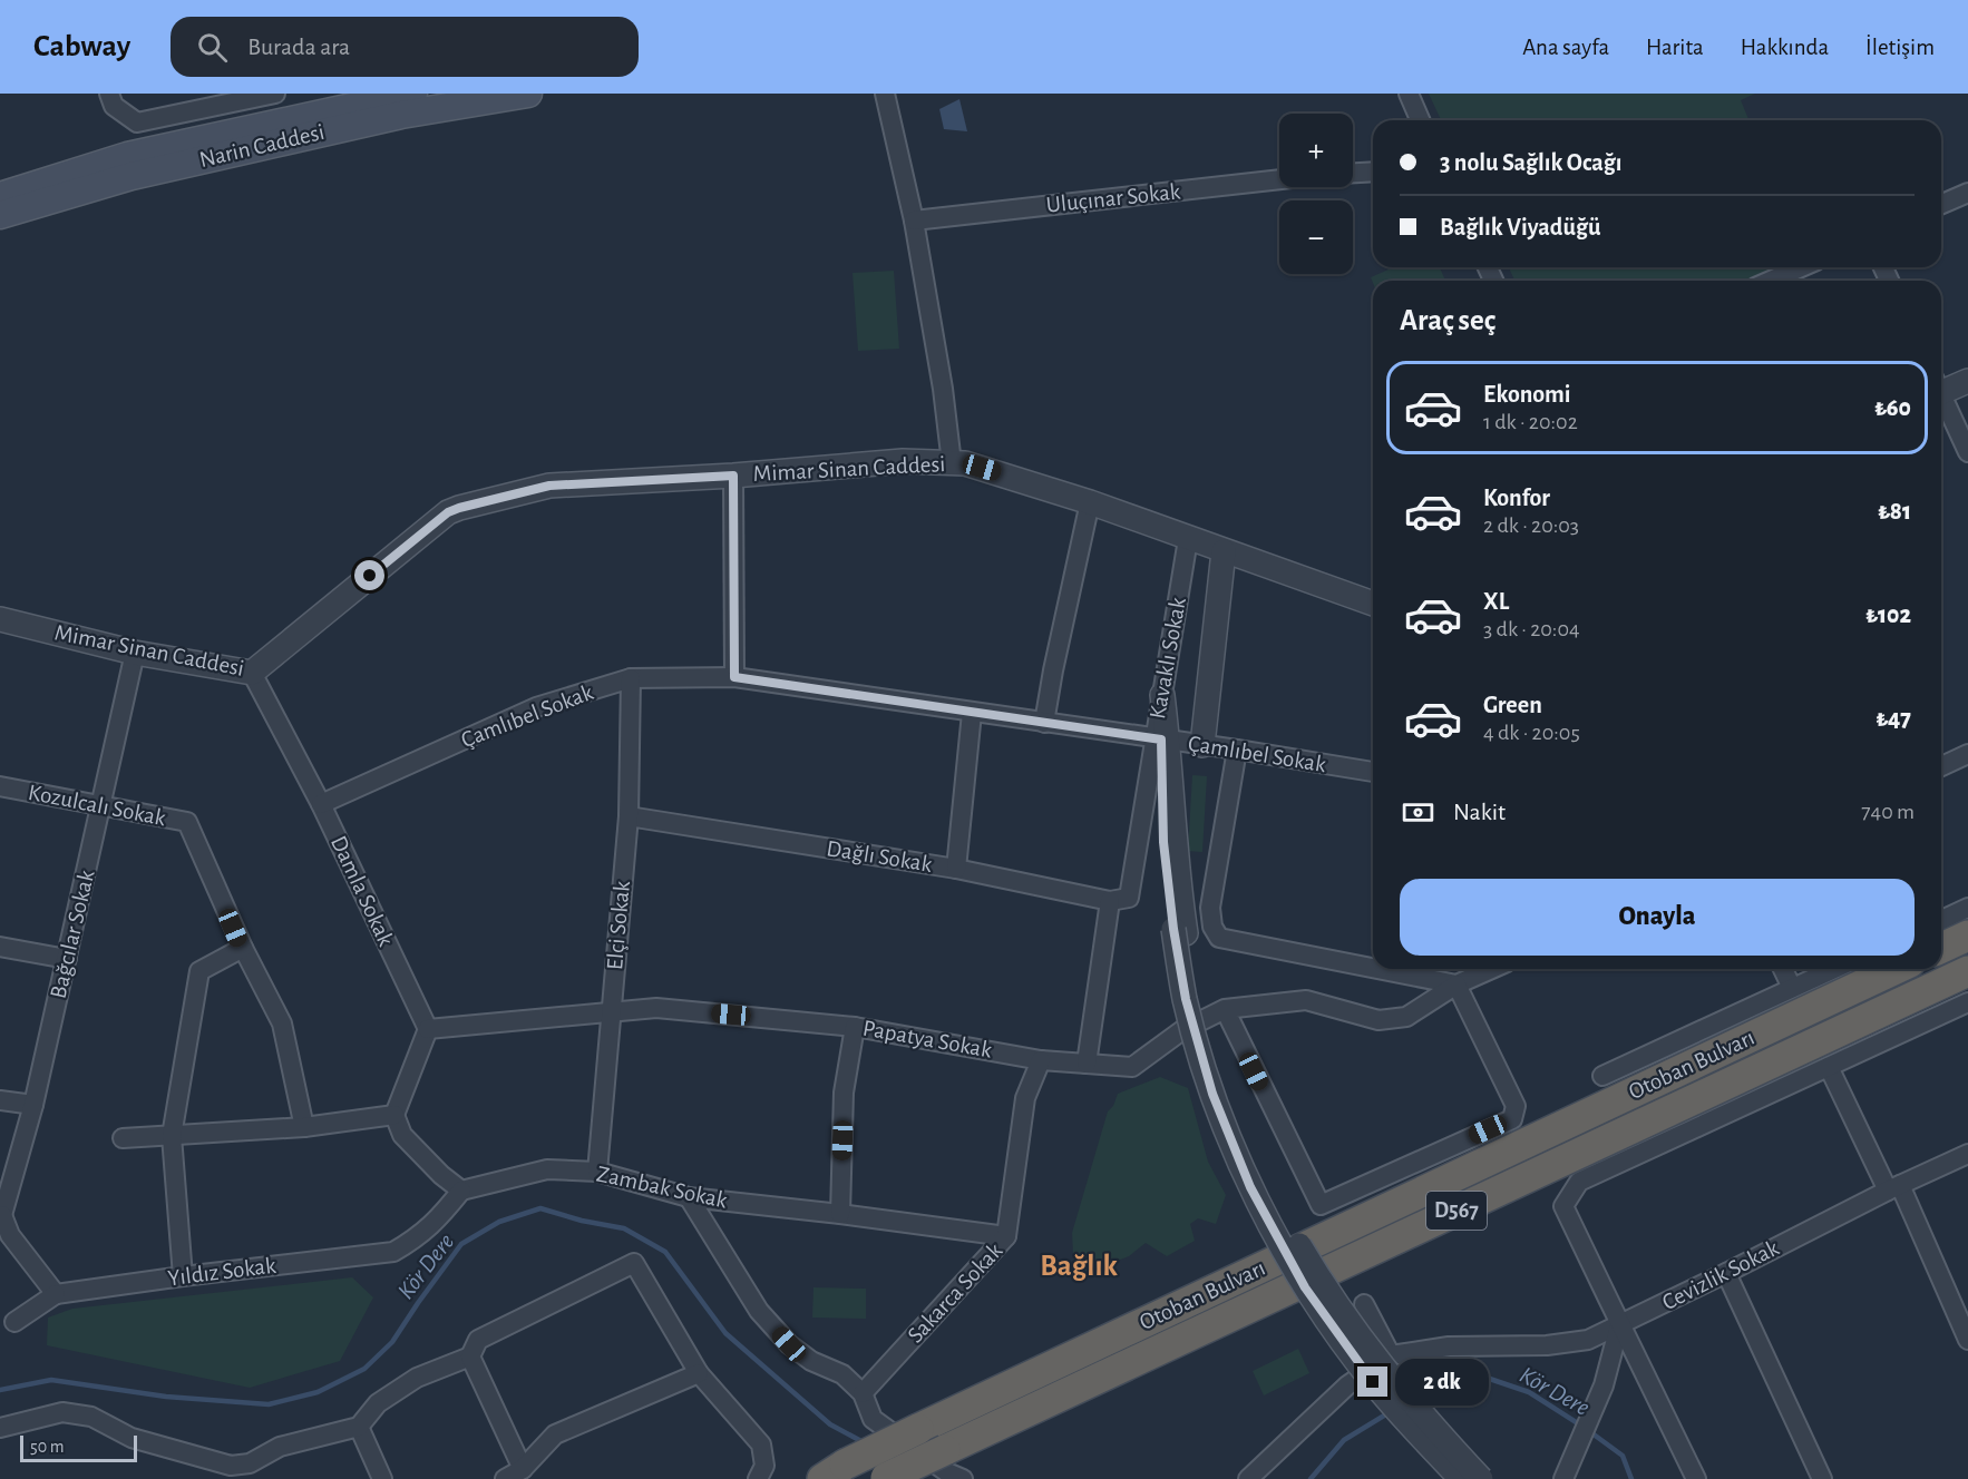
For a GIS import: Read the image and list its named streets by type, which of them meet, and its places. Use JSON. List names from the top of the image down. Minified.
{"streets":{"highway":["Otoban Bulvarı","D567"],"main road":["Narin Caddesi"],"street":["Uluçınar Sokak","Mimar Sinan Caddesi","Kavaklı Sokak","Çamlıbel Sokak","Kozulcalı Sokak","Dağlı Sokak","Damla Sokak","Elçi Sokak","Bağcılar Sokak","Papatya Sokak","Zambak Sokak","Yıldız Sokak","Cevizlik Sokak","Sakarca Sokak"]},"crossings":[["Mimar Sinan Caddesi","Kavaklı Sokak"],["Mimar Sinan Caddesi","Damla Sokak"],["Mimar Sinan Caddesi","Bağcılar Sokak"],["Kavaklı Sokak","Çamlıbel Sokak"],["Kavaklı Sokak","Dağlı Sokak"],["Kavaklı Sokak","Papatya Sokak"],["Çamlıbel Sokak","Damla Sokak"],["Çamlıbel Sokak","Elçi Sokak"],["Kozulcalı Sokak","Bağcılar Sokak"],["Dağlı Sokak","Elçi Sokak"],["Damla Sokak","Papatya Sokak"],["Elçi Sokak","Papatya Sokak"],["Elçi Sokak","Zambak Sokak"],["Papatya Sokak","Sakarca Sokak"],["Zambak Sokak","Yıldız Sokak"],["Zambak Sokak","Sakarca Sokak"]],"districts":["Bağlık"],"water":["Kör Dere"],"scale_bar":"50 m","page":{"header":"Cabway","search":"Burada ara","nav":["Ana sayfa","Harita","Hakkında","İletişim"],"map_buttons":["+","−"],"banner":["3 nolu Sağlık Ocağı","Bağlık Viyadüğü"],"heading":"Araç seç","list":[{"name":"Ekonomi","note":"1 dk · 20:02","value":"₺60"},{"name":"Konfor","note":"2 dk · 20:03","value":"₺81"},{"name":"XL","note":"3 dk · 20:04","value":"₺102"},{"name":"Green","note":"4 dk · 20:05","value":"₺47"}],"pay":["Nakit","740 m"],"buttons":"Onayla","bubble":"2 dk","scale":"50 m"}}
